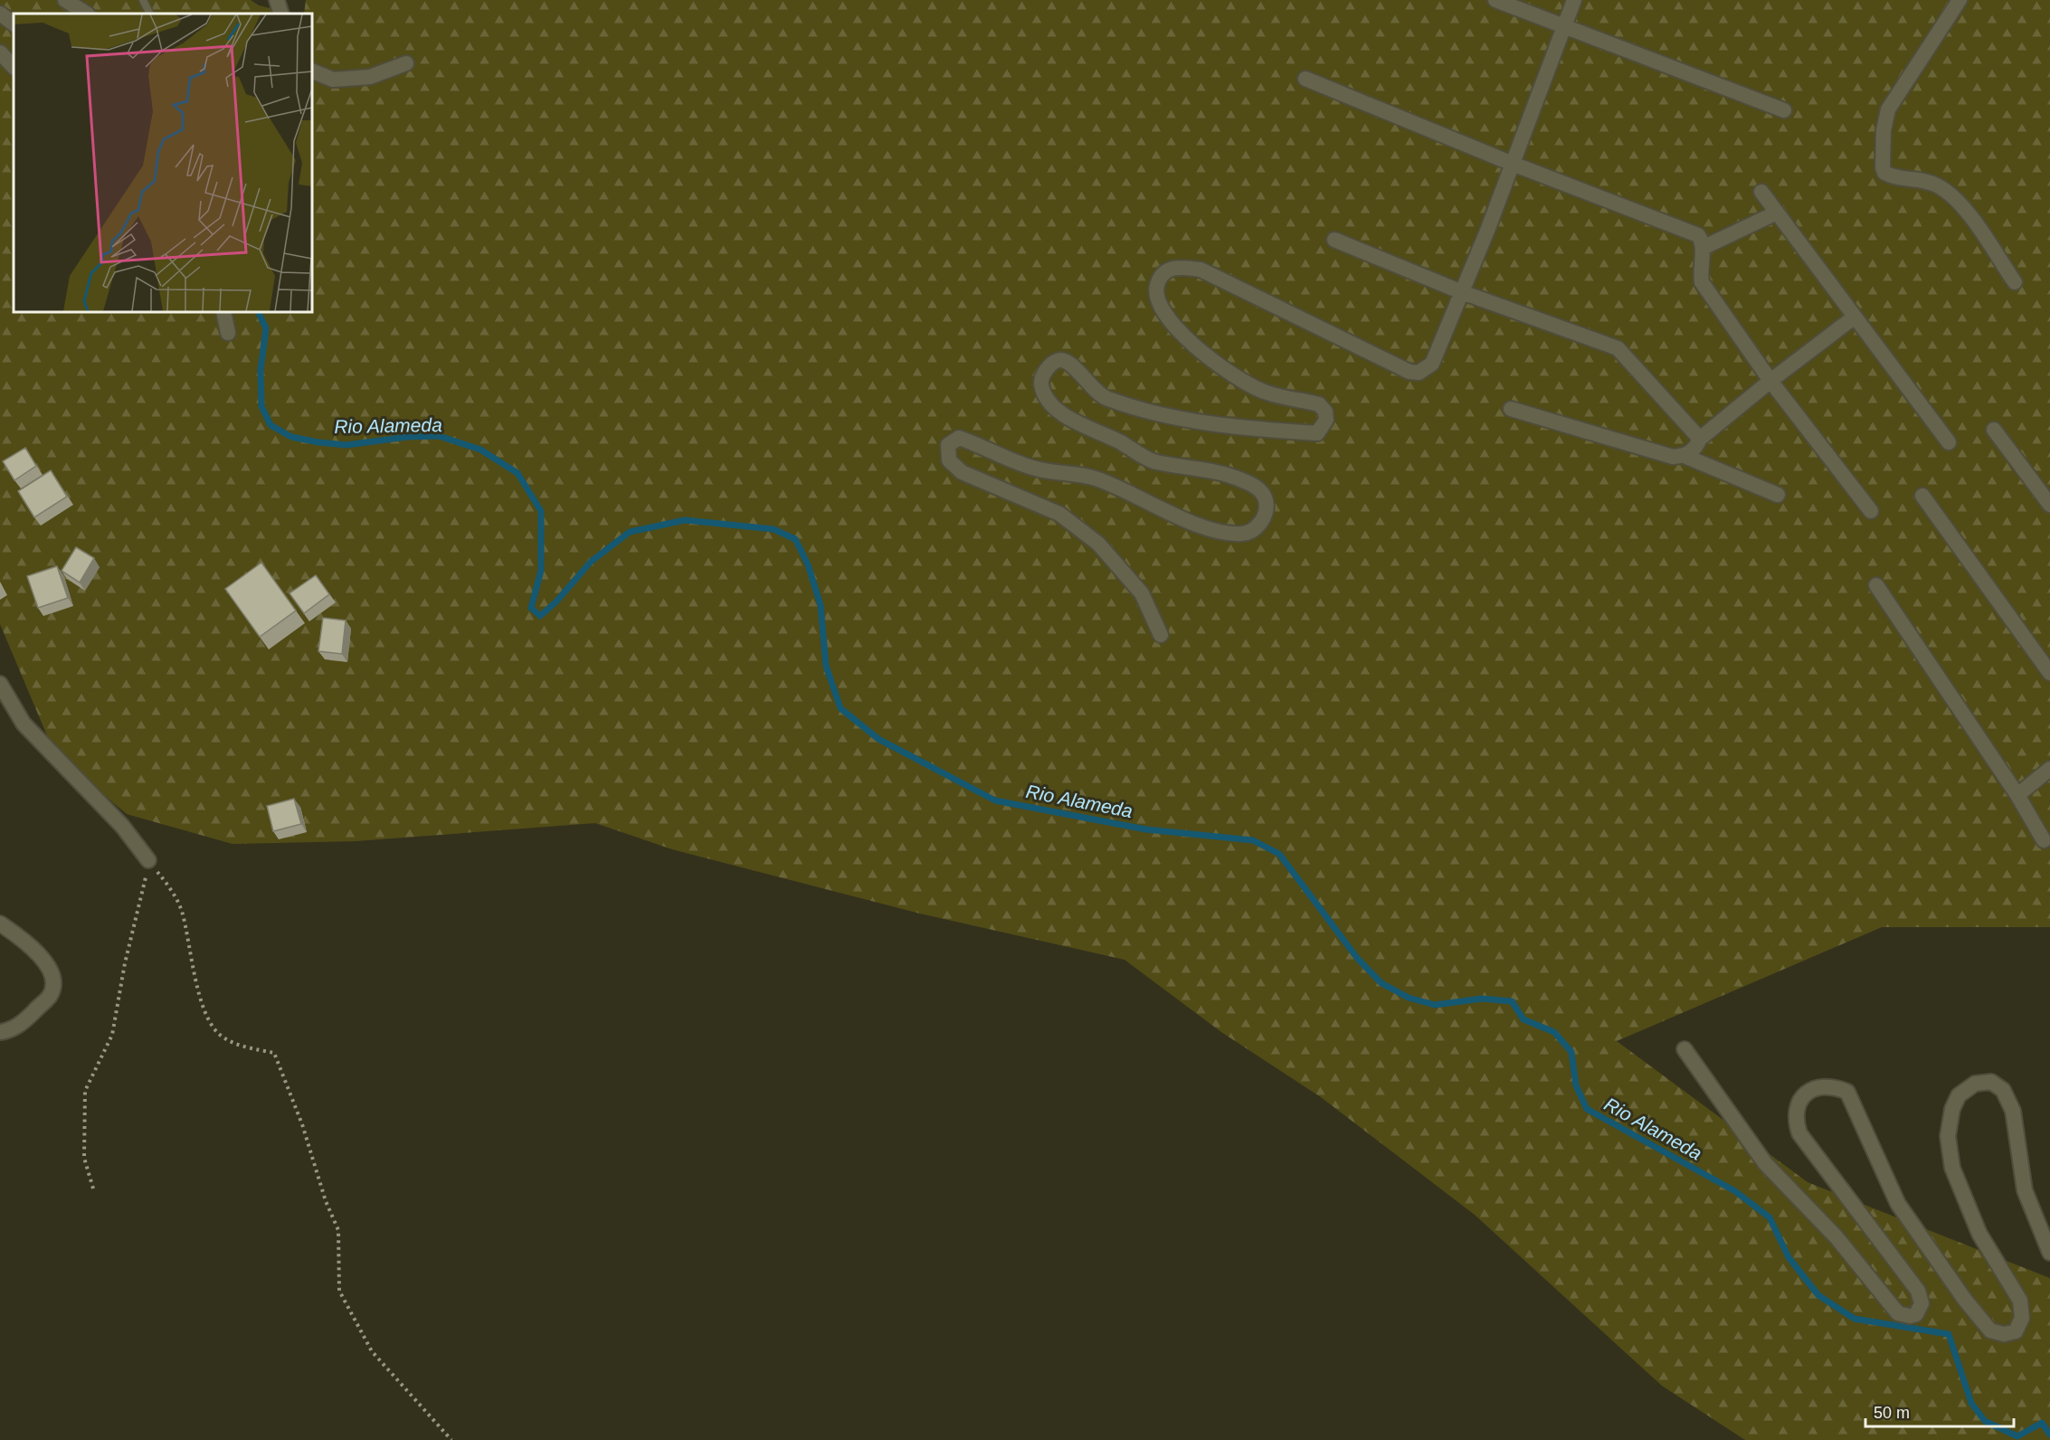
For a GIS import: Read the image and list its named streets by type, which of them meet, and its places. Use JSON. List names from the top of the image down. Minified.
{"water":["Rio Alameda"],"scale_bar":"50 m"}
